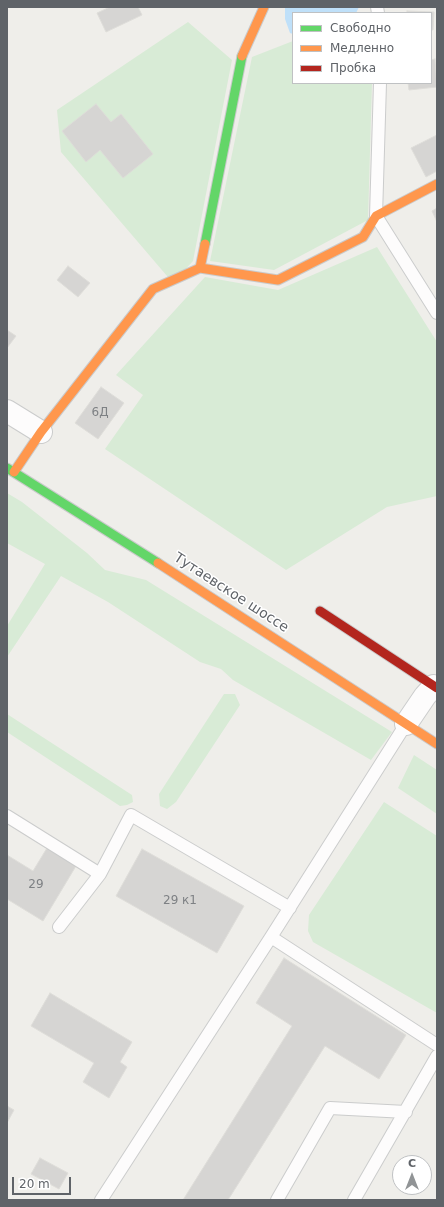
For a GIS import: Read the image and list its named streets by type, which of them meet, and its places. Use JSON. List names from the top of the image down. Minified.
{"streets":{"street":["Тутаевское шоссе"]},"house_numbers":["6Д","29","29 к1"],"legend":["Свободно","Медленно","Пробка"],"scale_bar":"20 m","north":"top"}
